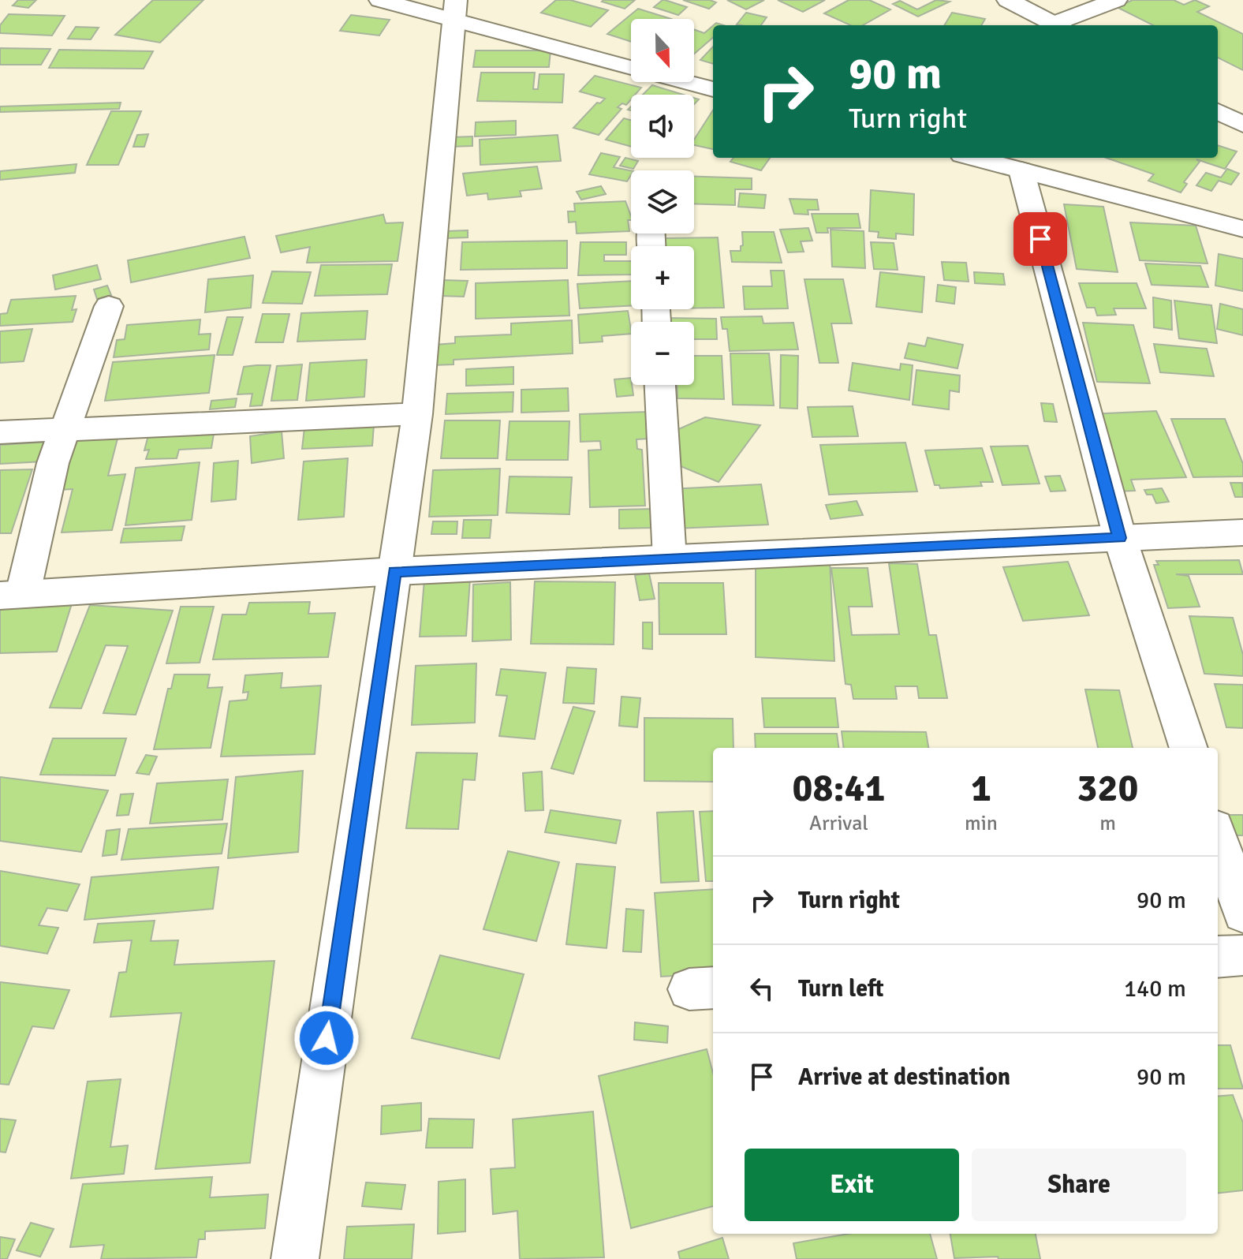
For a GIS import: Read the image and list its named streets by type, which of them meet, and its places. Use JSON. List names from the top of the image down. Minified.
{"north":"bottom","page":{"map_buttons":["+","−"],"turn":["90 m","Turn right"],"eta":["08:41","Arrival","1","min","320","m"],"list":[{"name":"Turn right","value":"90 m"},{"name":"Turn left","value":"140 m"},{"name":"Arrive at destination","value":"90 m"}],"buttons":["Exit","Share"]}}
